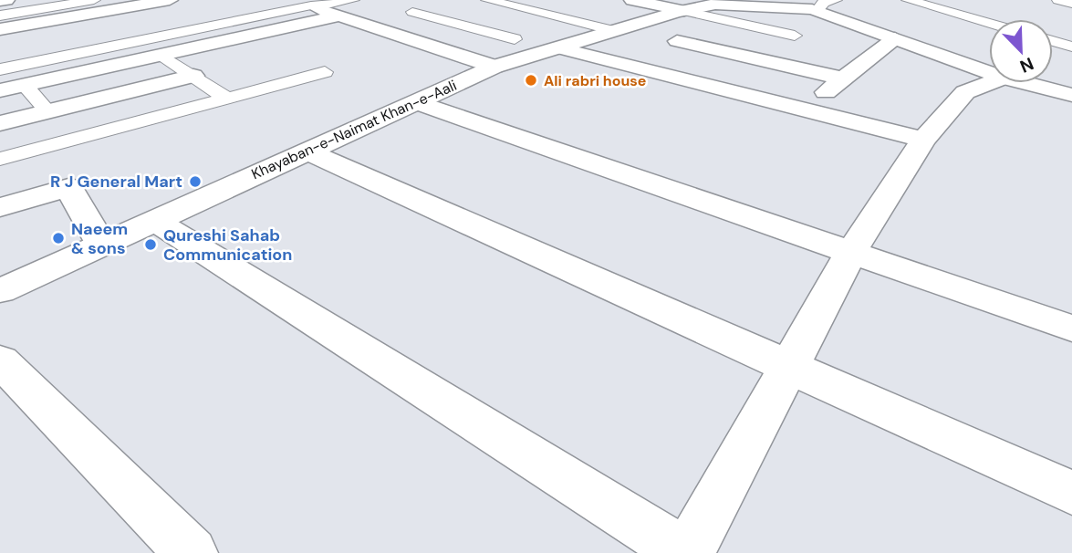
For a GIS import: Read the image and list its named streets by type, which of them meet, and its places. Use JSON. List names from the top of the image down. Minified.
{"streets":{"street":["Khayaban-e-Naimat Khan-e-Aali"]},"places":["Ali rabri house","R J General Mart","Naeem & sons","Qureshi Sahab Communication"],"north":"bottom right"}
